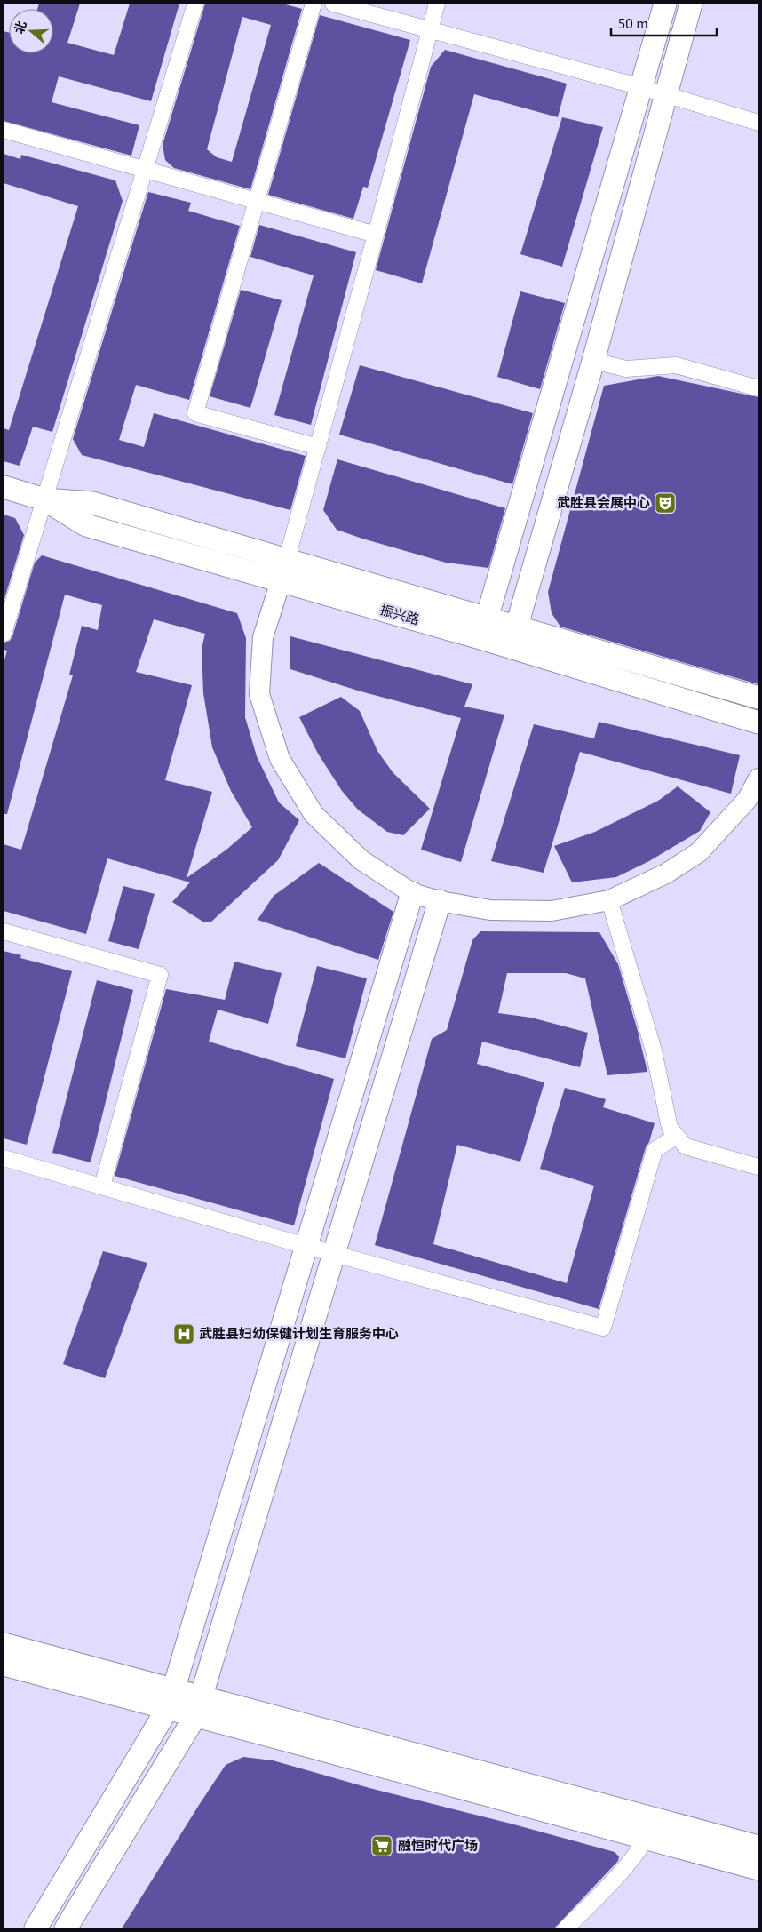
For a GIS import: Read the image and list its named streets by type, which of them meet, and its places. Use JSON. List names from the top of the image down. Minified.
{"streets":{"main road":["振兴路"]},"places":{"theatre":["武胜县会展中心"],"hospital":["武胜县妇幼保健计划生育服务中心"],"supermarket":["融恒时代广场"]},"scale_bar":"50 m","north":"left"}
